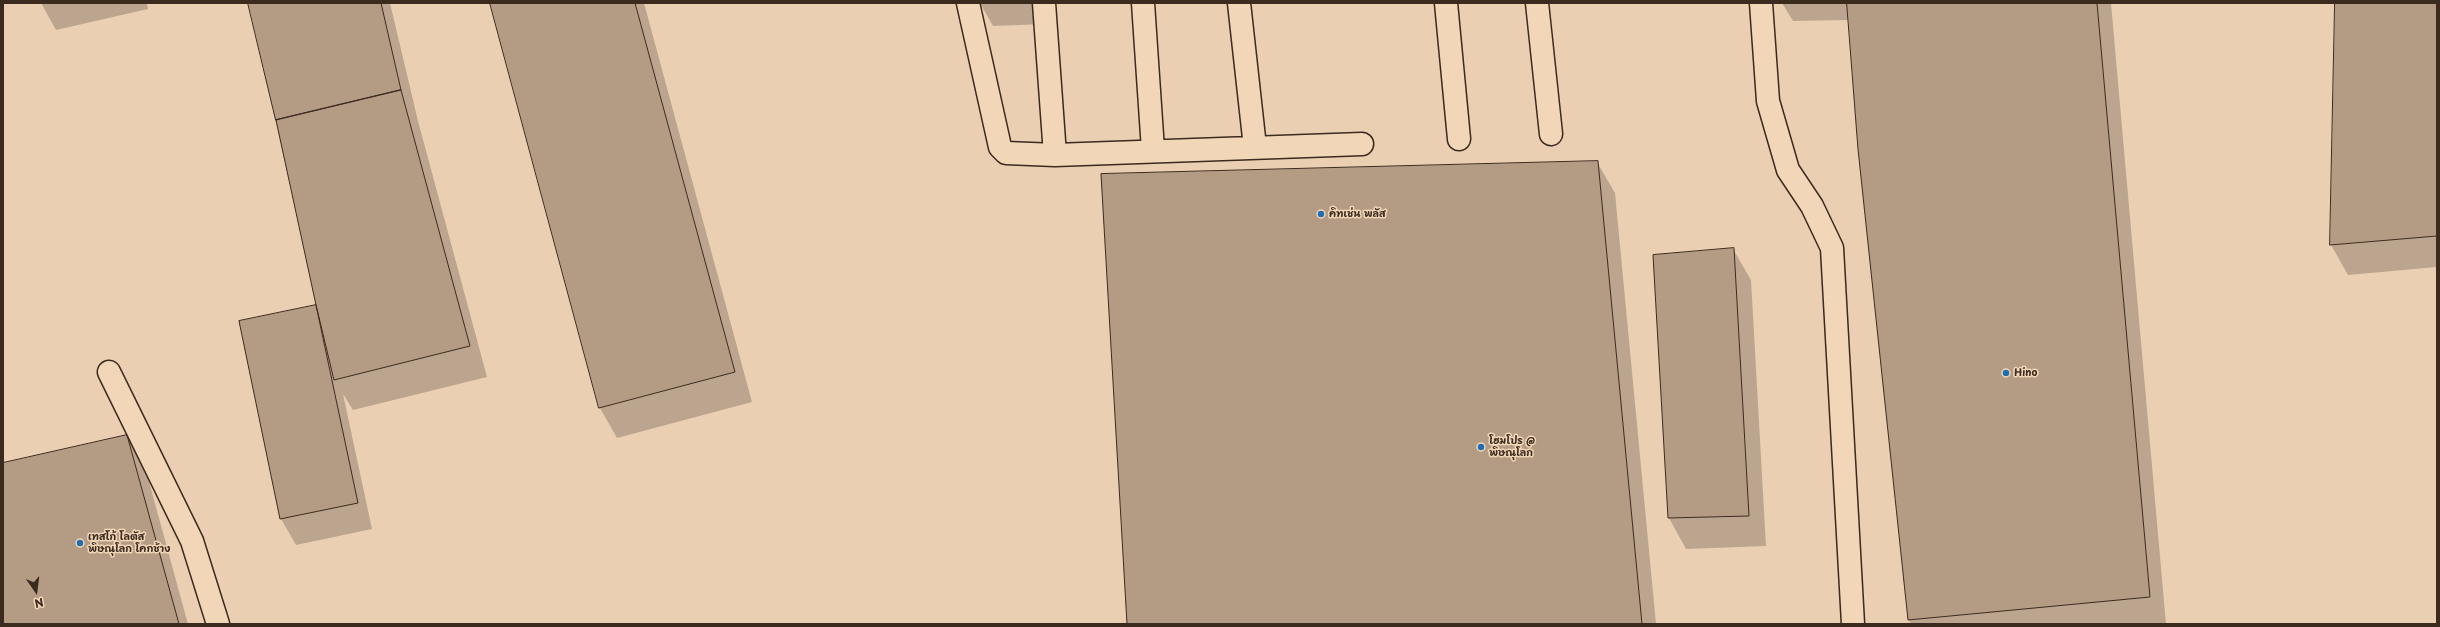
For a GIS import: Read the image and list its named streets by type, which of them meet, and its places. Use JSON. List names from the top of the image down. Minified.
{"places":["คิทเช่น พลัส","Hino","โฮมโปร @ พิษณุโลก","เทสโก้ โลตัส พิษณุโลก โคกช้าง"],"north":"bottom"}
